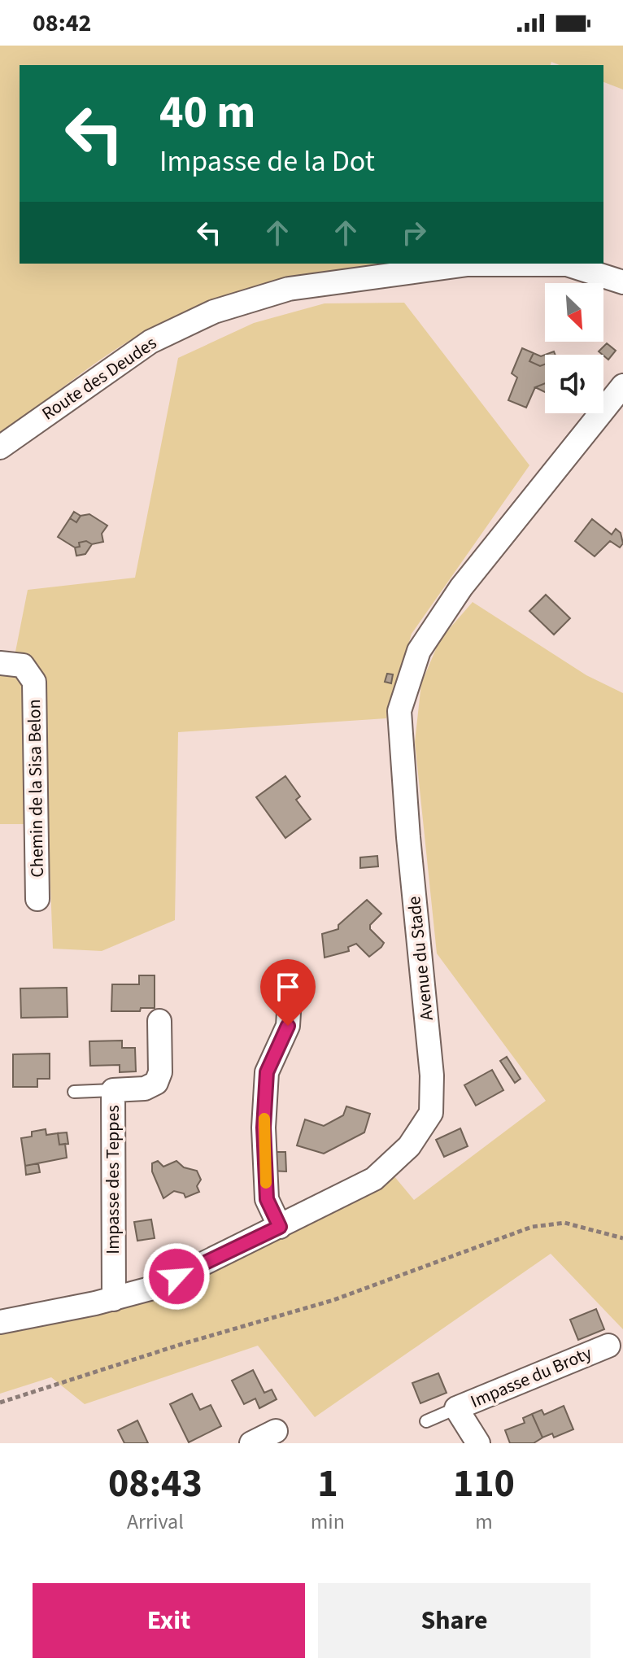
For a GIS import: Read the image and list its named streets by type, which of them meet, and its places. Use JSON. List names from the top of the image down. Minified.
{"streets":{"street":["Route des Deudes","Chemin de la Sisa Belon","Avenue du Stade","Impasse des Teppes","Impasse du Broty"]},"crossings":[["Avenue du Stade","Impasse des Teppes"]],"north":"bottom right","page":{"status":"08:42","turn":["40 m","Impasse de la Dot"],"eta":["08:43","Arrival","1","min","110","m"],"buttons":["Exit","Share"]}}
